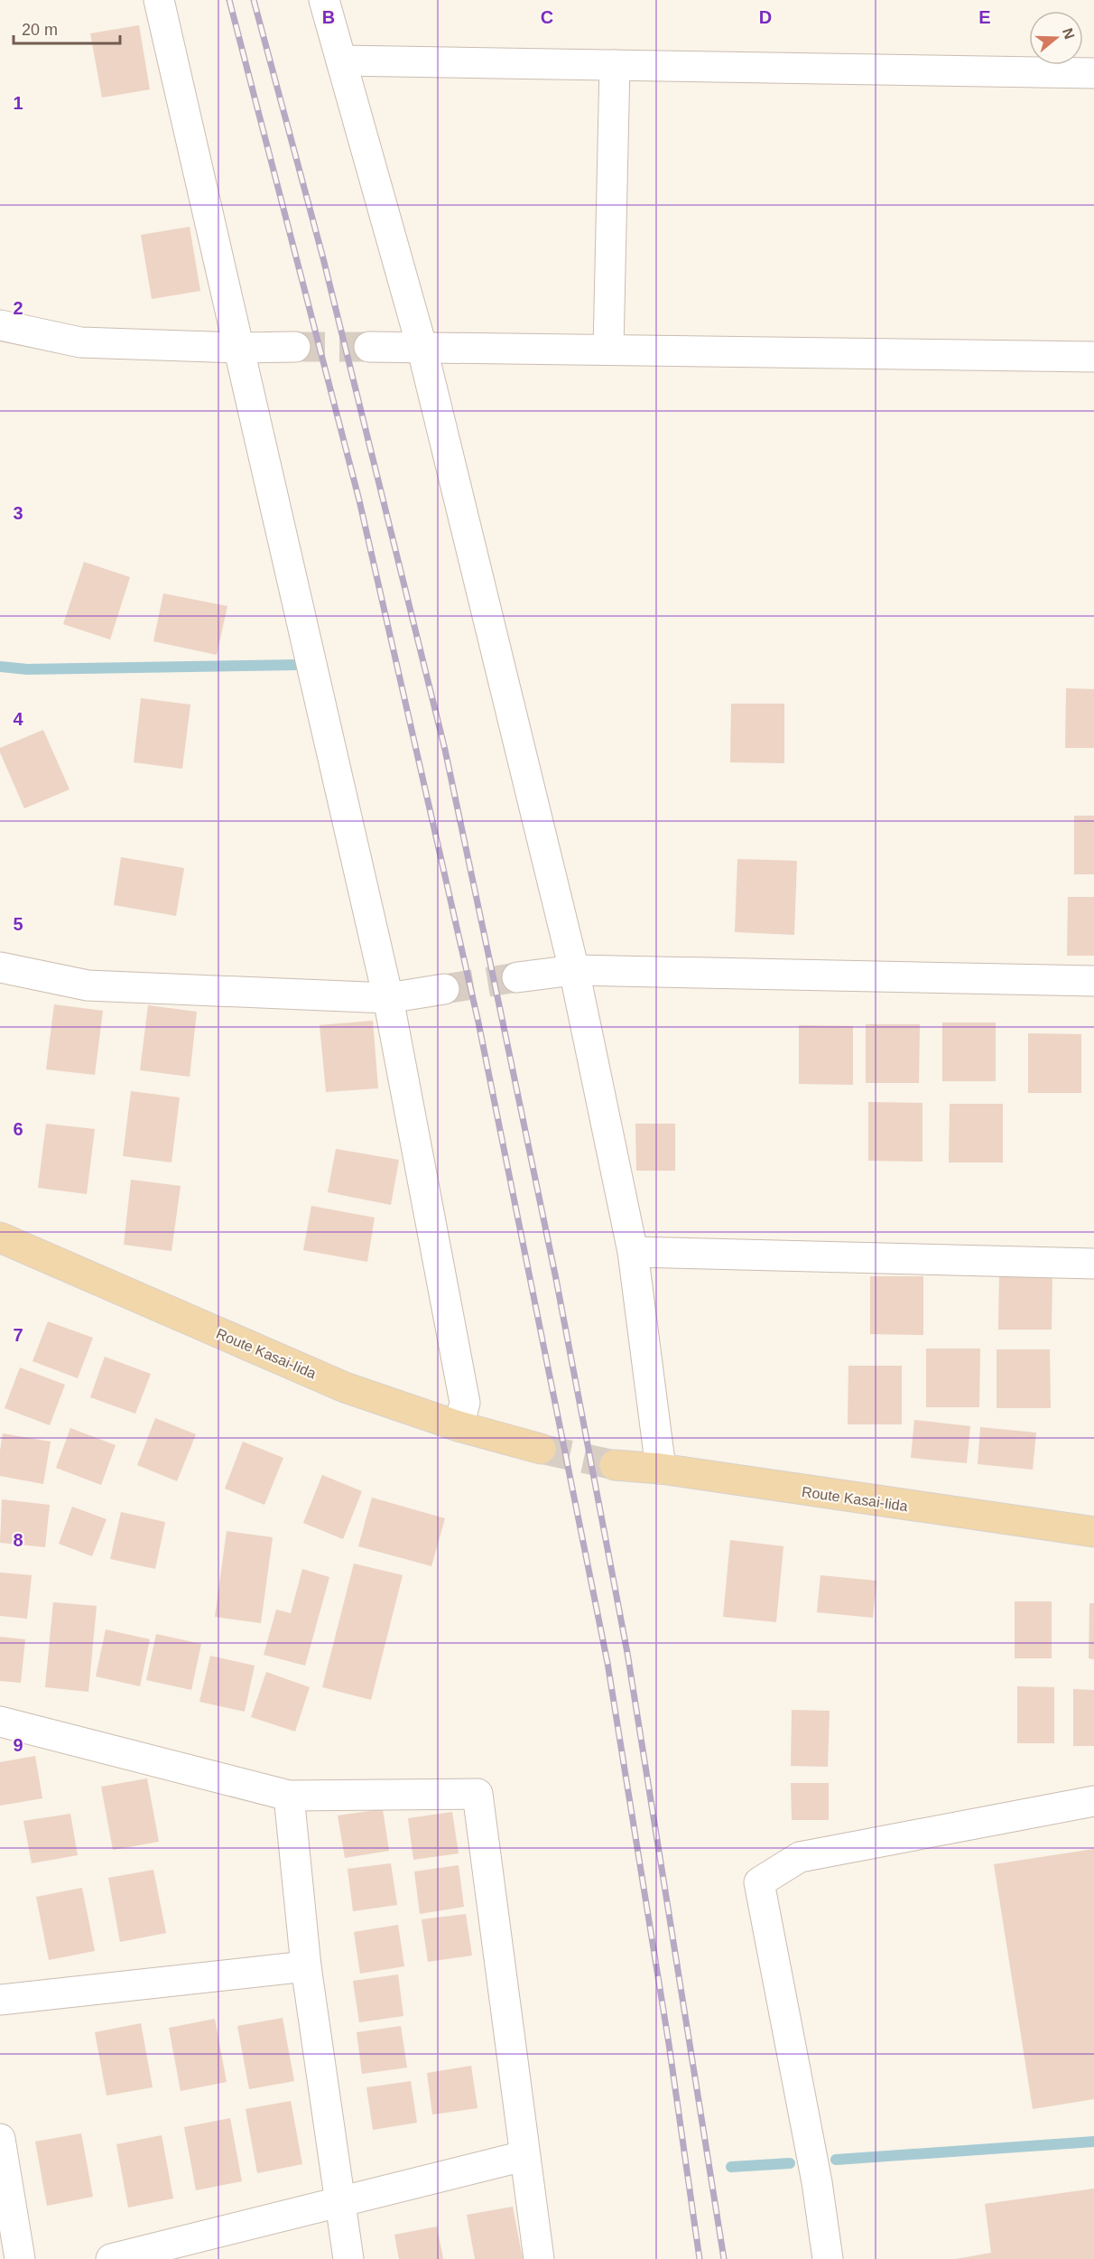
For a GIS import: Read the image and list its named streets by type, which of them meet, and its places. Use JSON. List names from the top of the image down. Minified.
{"streets":{"main road":["Route Kasai-Iida"]},"scale_bar":"20 m","north":"right","grid":{"columns":["B","C","D","E"],"rows":["1","2","3","4","5","6","7","8","9"]}}
